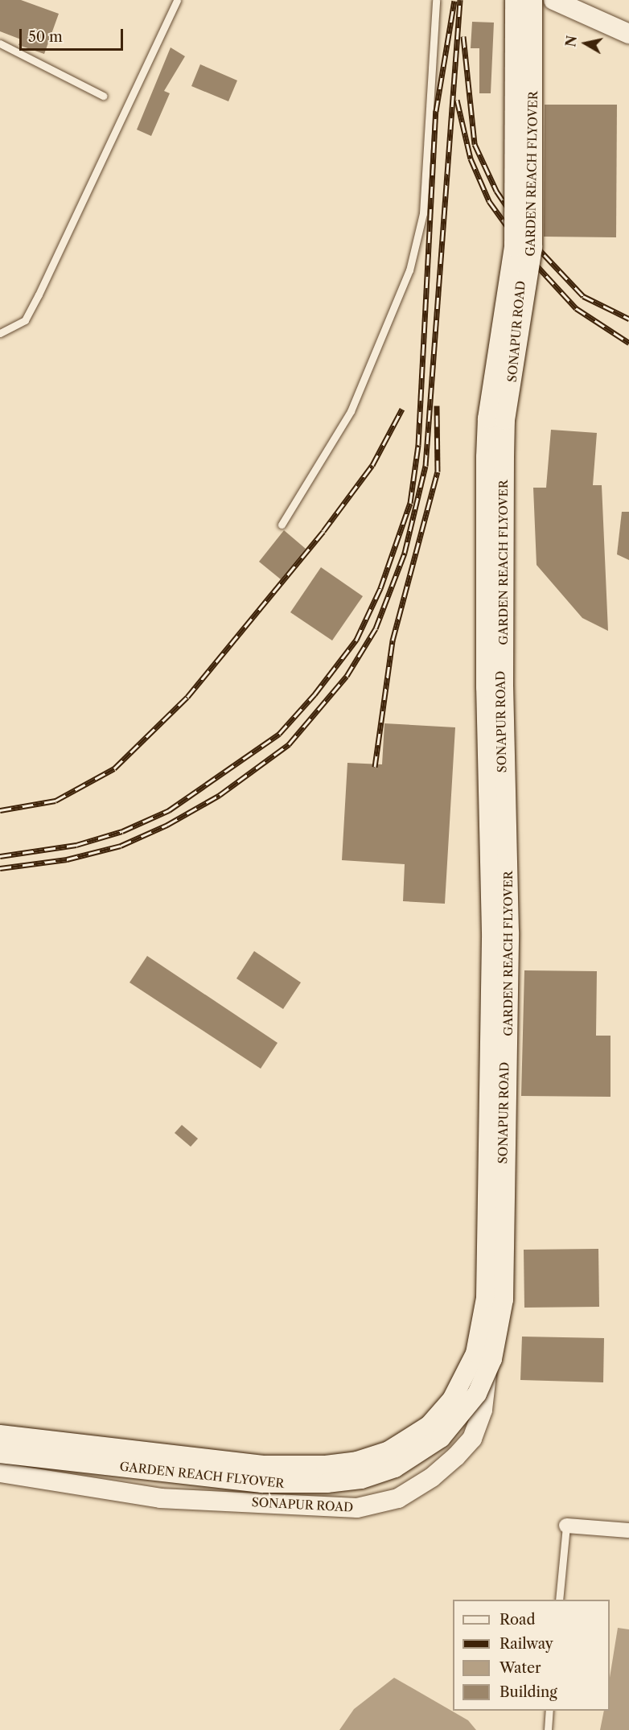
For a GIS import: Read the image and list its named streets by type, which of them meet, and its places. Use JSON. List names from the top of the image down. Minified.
{"streets":{"main road":["GARDEN REACH FLYOVER","SONAPUR ROAD"]},"crossings":[["GARDEN REACH FLYOVER","SONAPUR ROAD"]],"legend":["Road","Railway","Water","Building"],"scale_bar":"50 m","north":"left"}
